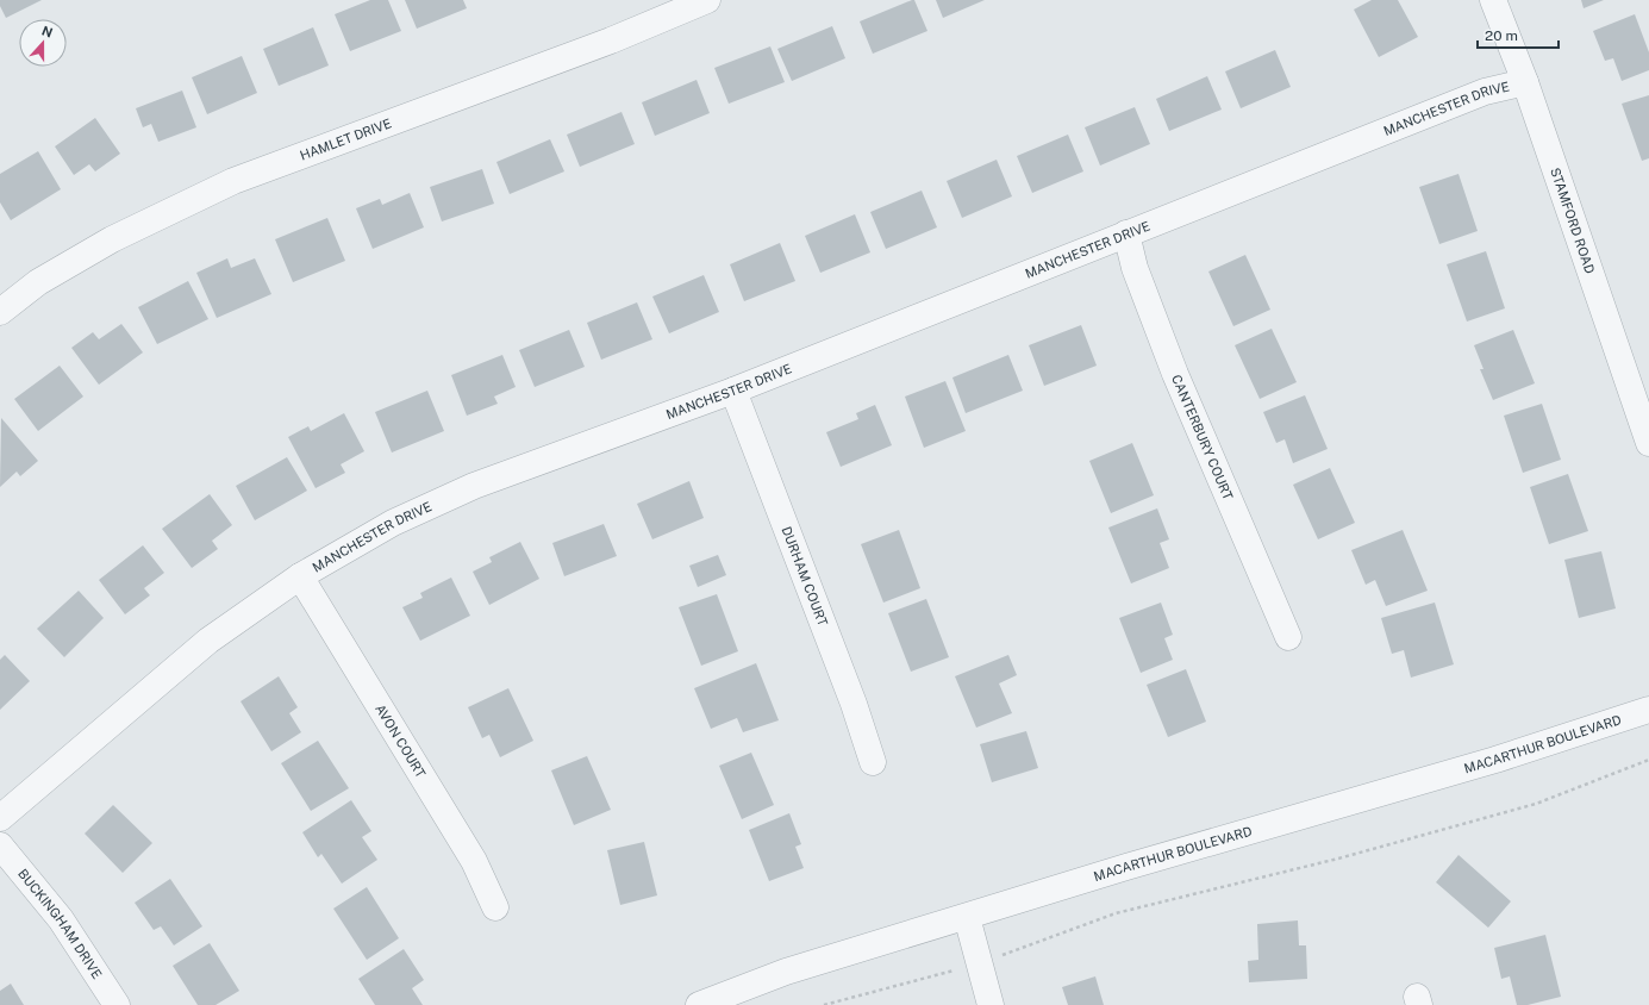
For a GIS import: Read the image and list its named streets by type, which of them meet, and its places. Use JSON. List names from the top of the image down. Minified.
{"streets":{"street":["MANCHESTER DRIVE","HAMLET DRIVE","STAMFORD ROAD","CANTERBURY COURT","DURHAM COURT","AVON COURT","MACARTHUR BOULEVARD","BUCKINGHAM DRIVE"]},"crossings":[["MANCHESTER DRIVE","STAMFORD ROAD"],["MANCHESTER DRIVE","CANTERBURY COURT"],["MANCHESTER DRIVE","DURHAM COURT"],["MANCHESTER DRIVE","AVON COURT"]],"scale_bar":"20 m","north":"top"}
